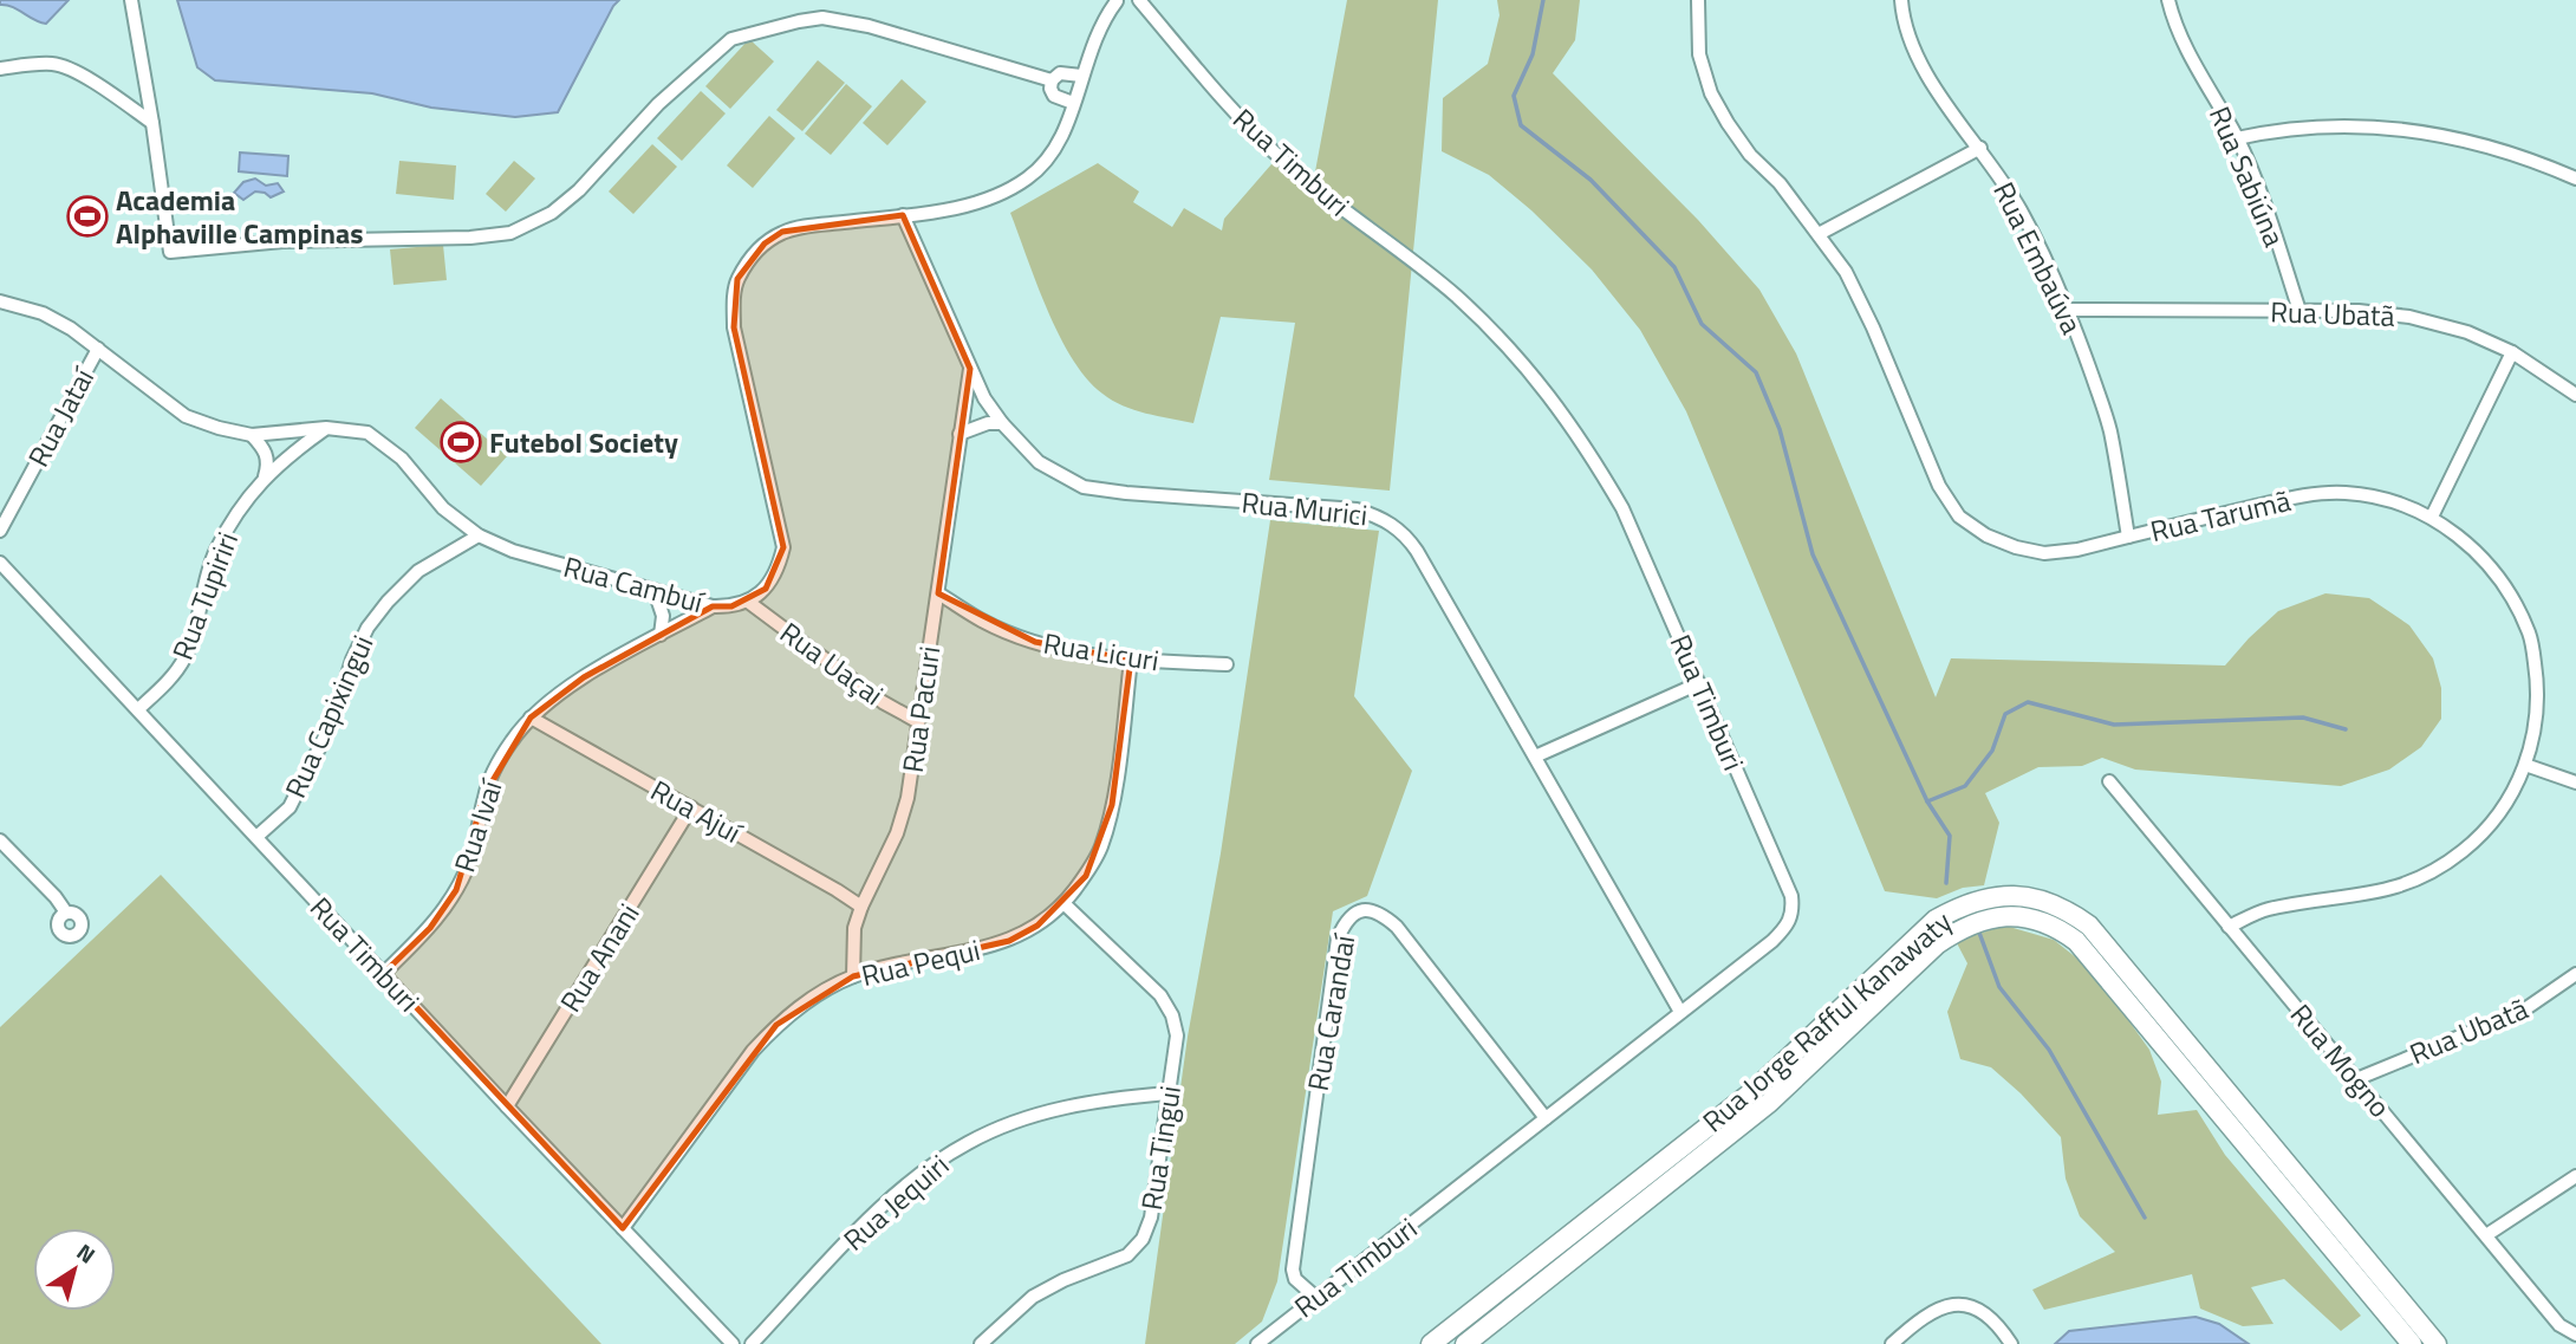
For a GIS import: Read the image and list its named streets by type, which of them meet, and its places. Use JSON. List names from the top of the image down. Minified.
{"streets":{"main road":["Rua Jorge Rafful Kanawaty"],"street":["Rua Timburi","Rua Sabiúna","Rua Embaúva","Rua Ubatã","Rua Jataí","Rua Murici","Rua Tarumã","Rua Cambuí","Rua Tupiriri","Rua Licuri","Rua Uaçai","Rua Pacuri","Rua Capixingui","Rua Ajuí","Rua Ivaí","Rua Anani","Rua Pequi","Rua Carandaí","Rua Mogno","Rua Tingui","Rua Jequiri"]},"crossings":[["Rua Timburi","Rua Murici"],["Rua Timburi","Rua Tupiriri"],["Rua Timburi","Rua Capixingui"],["Rua Timburi","Rua Ivaí"],["Rua Timburi","Rua Anani"],["Rua Timburi","Rua Pequi"],["Rua Timburi","Rua Carandaí"],["Rua Sabiúna","Rua Ubatã"],["Rua Embaúva","Rua Ubatã"],["Rua Embaúva","Rua Tarumã"],["Rua Ubatã","Rua Mogno"],["Rua Jataí","Rua Cambuí"],["Rua Murici","Rua Pacuri"],["Rua Tarumã","Rua Mogno"],["Rua Cambuí","Rua Tupiriri"],["Rua Cambuí","Rua Uaçai"],["Rua Cambuí","Rua Capixingui"],["Rua Cambuí","Rua Ivaí"],["Rua Licuri","Rua Pacuri"],["Rua Licuri","Rua Pequi"],["Rua Uaçai","Rua Pacuri"],["Rua Pacuri","Rua Ajuí"],["Rua Pacuri","Rua Pequi"],["Rua Ajuí","Rua Ivaí"],["Rua Ajuí","Rua Anani"],["Rua Pequi","Rua Tingui"],["Rua Tingui","Rua Jequiri"]],"places":{"sports":["Academia Alphaville Campinas","Futebol Society"]},"north":"top right"}
